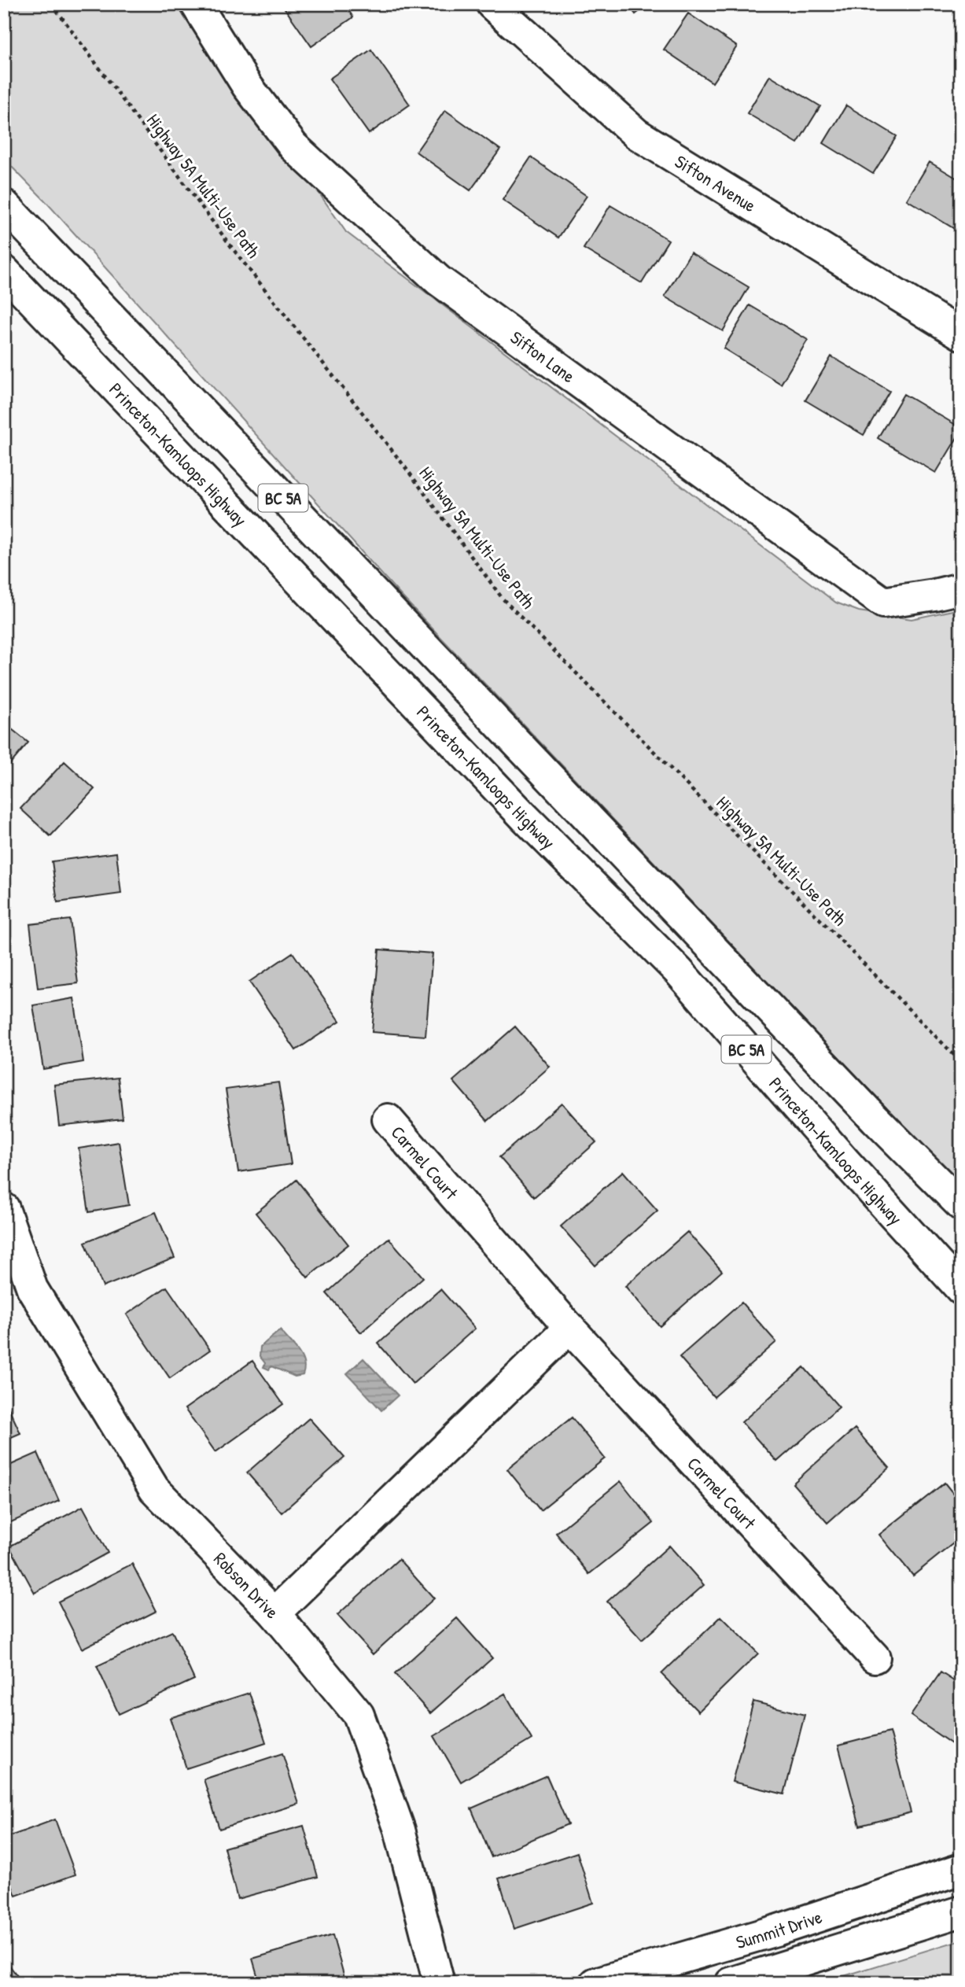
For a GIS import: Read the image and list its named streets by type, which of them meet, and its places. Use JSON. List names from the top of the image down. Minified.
{"streets":{"street":["Sifton Avenue","Sifton Lane","Princeton-Kamloops Highway","BC 5A","Carmel Court","Robson Drive","Summit Drive"],"path":["Highway 5A Multi-Use Path"]}}
